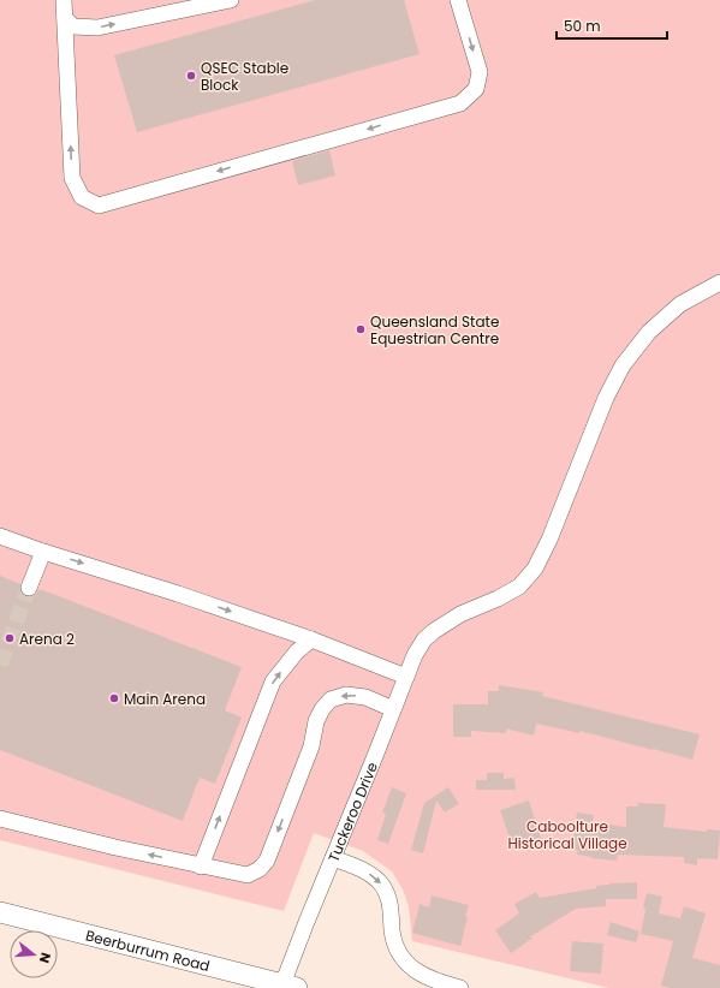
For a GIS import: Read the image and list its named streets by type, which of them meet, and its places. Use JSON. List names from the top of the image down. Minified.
{"streets":{"main road":["Beerburrum Road"],"street":["Tuckeroo Drive"]},"crossings":[["Tuckeroo Drive","Beerburrum Road"]],"parks":["Caboolture Historical Village"],"places":["QSEC Stable Block","Queensland State Equestrian Centre","Arena 2","Main Arena"],"scale_bar":"50 m","north":"right"}
